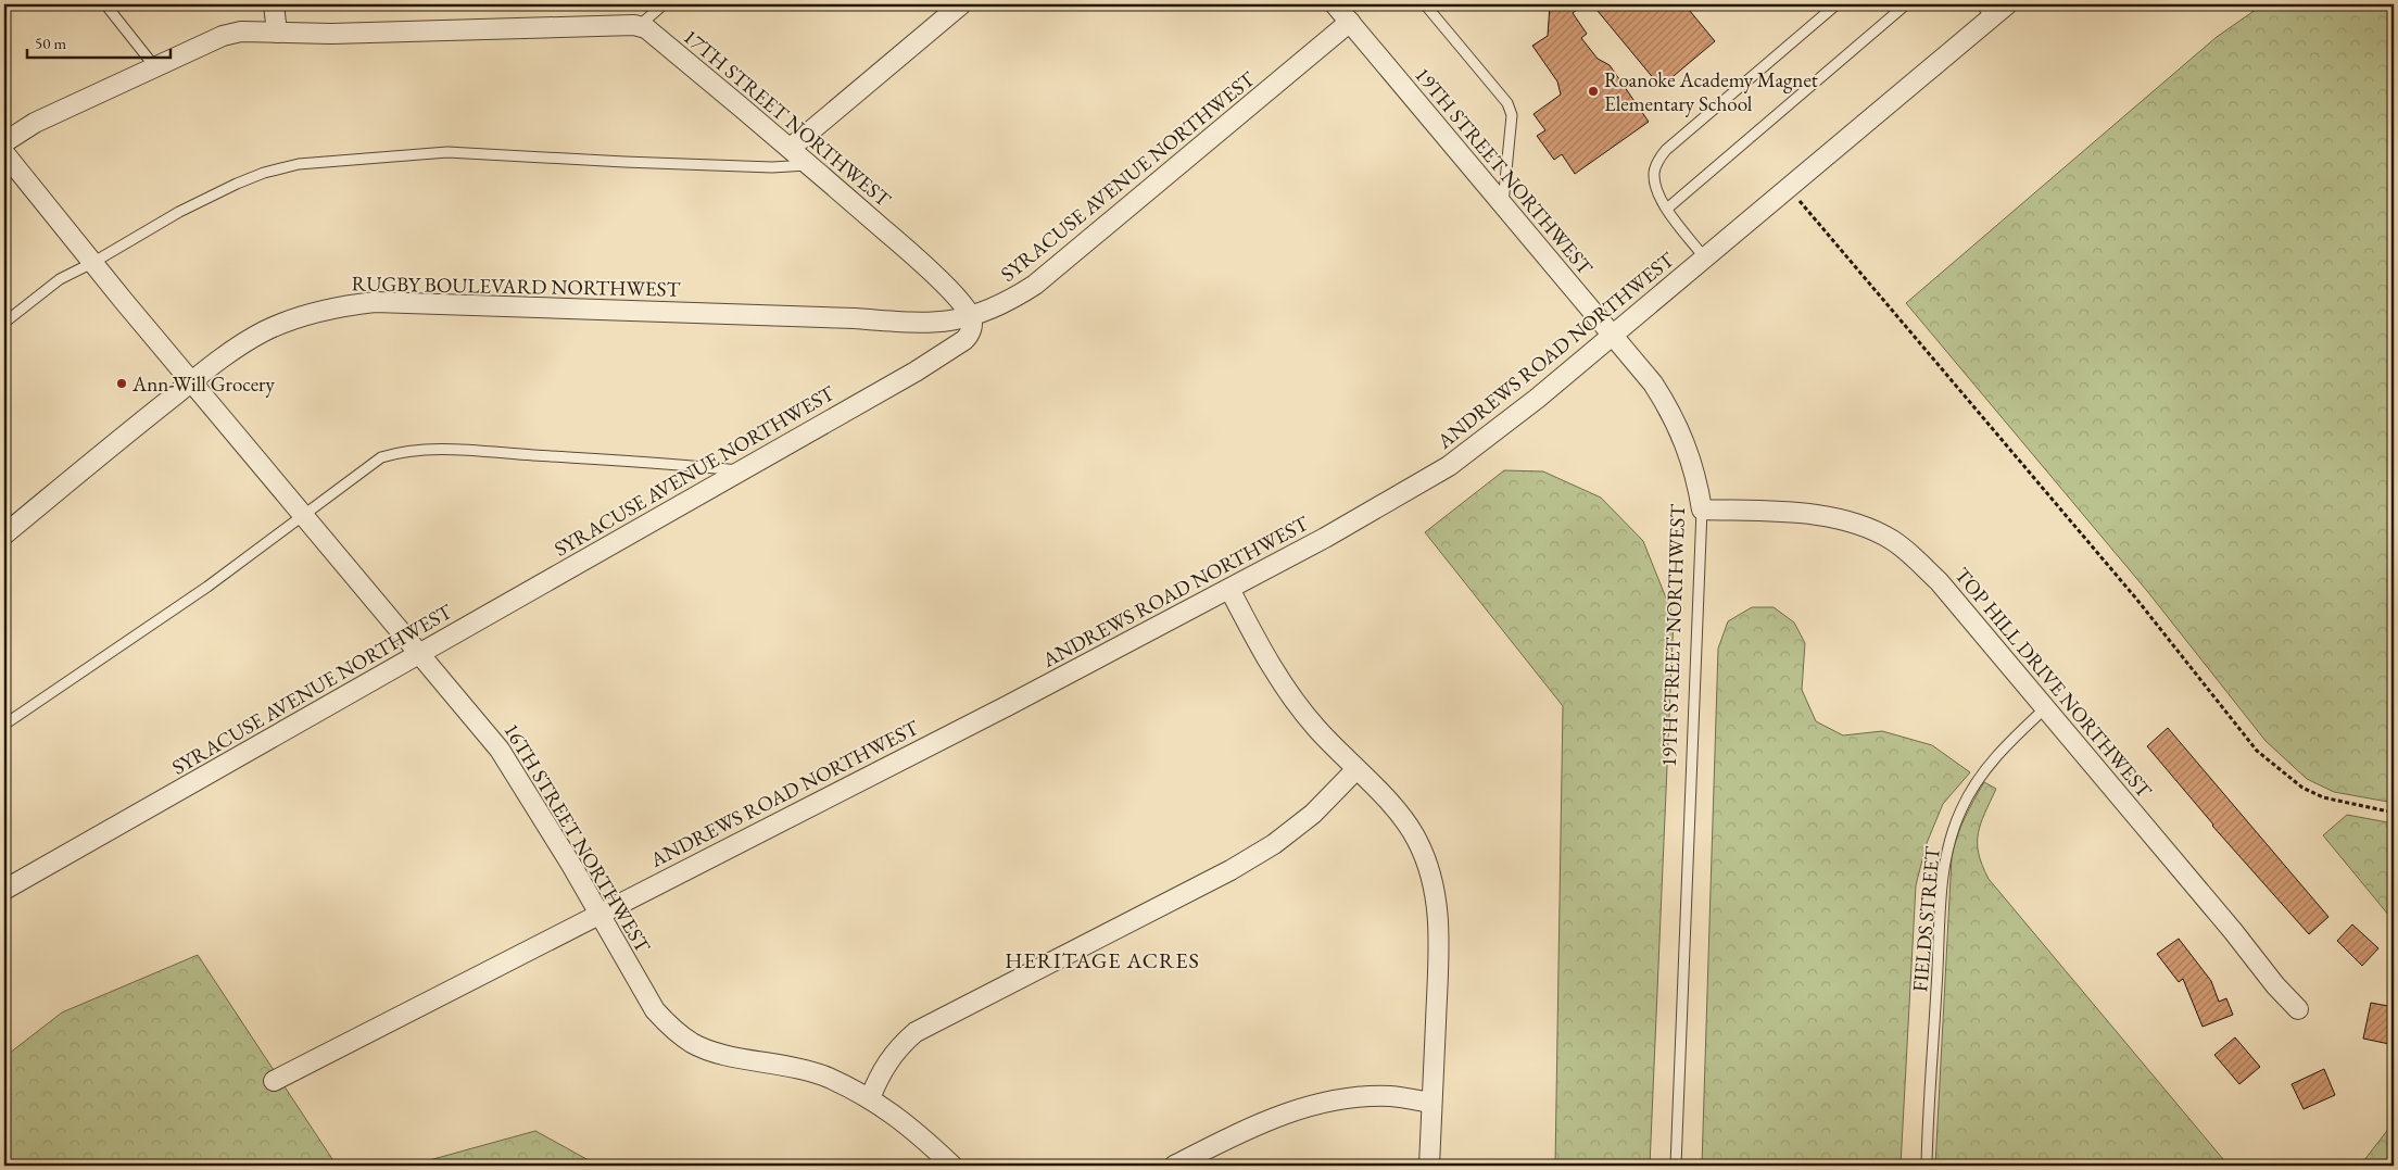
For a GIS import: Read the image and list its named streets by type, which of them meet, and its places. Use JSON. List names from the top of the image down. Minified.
{"streets":{"street":["17TH STREET NORTHWEST","19TH STREET NORTHWEST","SYRACUSE AVENUE NORTHWEST","RUGBY BOULEVARD NORTHWEST","ANDREWS ROAD NORTHWEST","TOP HILL DRIVE NORTHWEST","16TH STREET NORTHWEST"],"lane":["FIELDS STREET"]},"crossings":[["17TH STREET NORTHWEST","SYRACUSE AVENUE NORTHWEST"],["17TH STREET NORTHWEST","RUGBY BOULEVARD NORTHWEST"],["19TH STREET NORTHWEST","SYRACUSE AVENUE NORTHWEST"],["19TH STREET NORTHWEST","ANDREWS ROAD NORTHWEST"],["19TH STREET NORTHWEST","TOP HILL DRIVE NORTHWEST"],["SYRACUSE AVENUE NORTHWEST","RUGBY BOULEVARD NORTHWEST"],["SYRACUSE AVENUE NORTHWEST","16TH STREET NORTHWEST"],["RUGBY BOULEVARD NORTHWEST","16TH STREET NORTHWEST"],["ANDREWS ROAD NORTHWEST","16TH STREET NORTHWEST"],["TOP HILL DRIVE NORTHWEST","FIELDS STREET"]],"districts":["HERITAGE ACRES"],"places":["Roanoke Academy Magnet Elementary School","Ann-Will Grocery"],"scale_bar":"50 m"}
